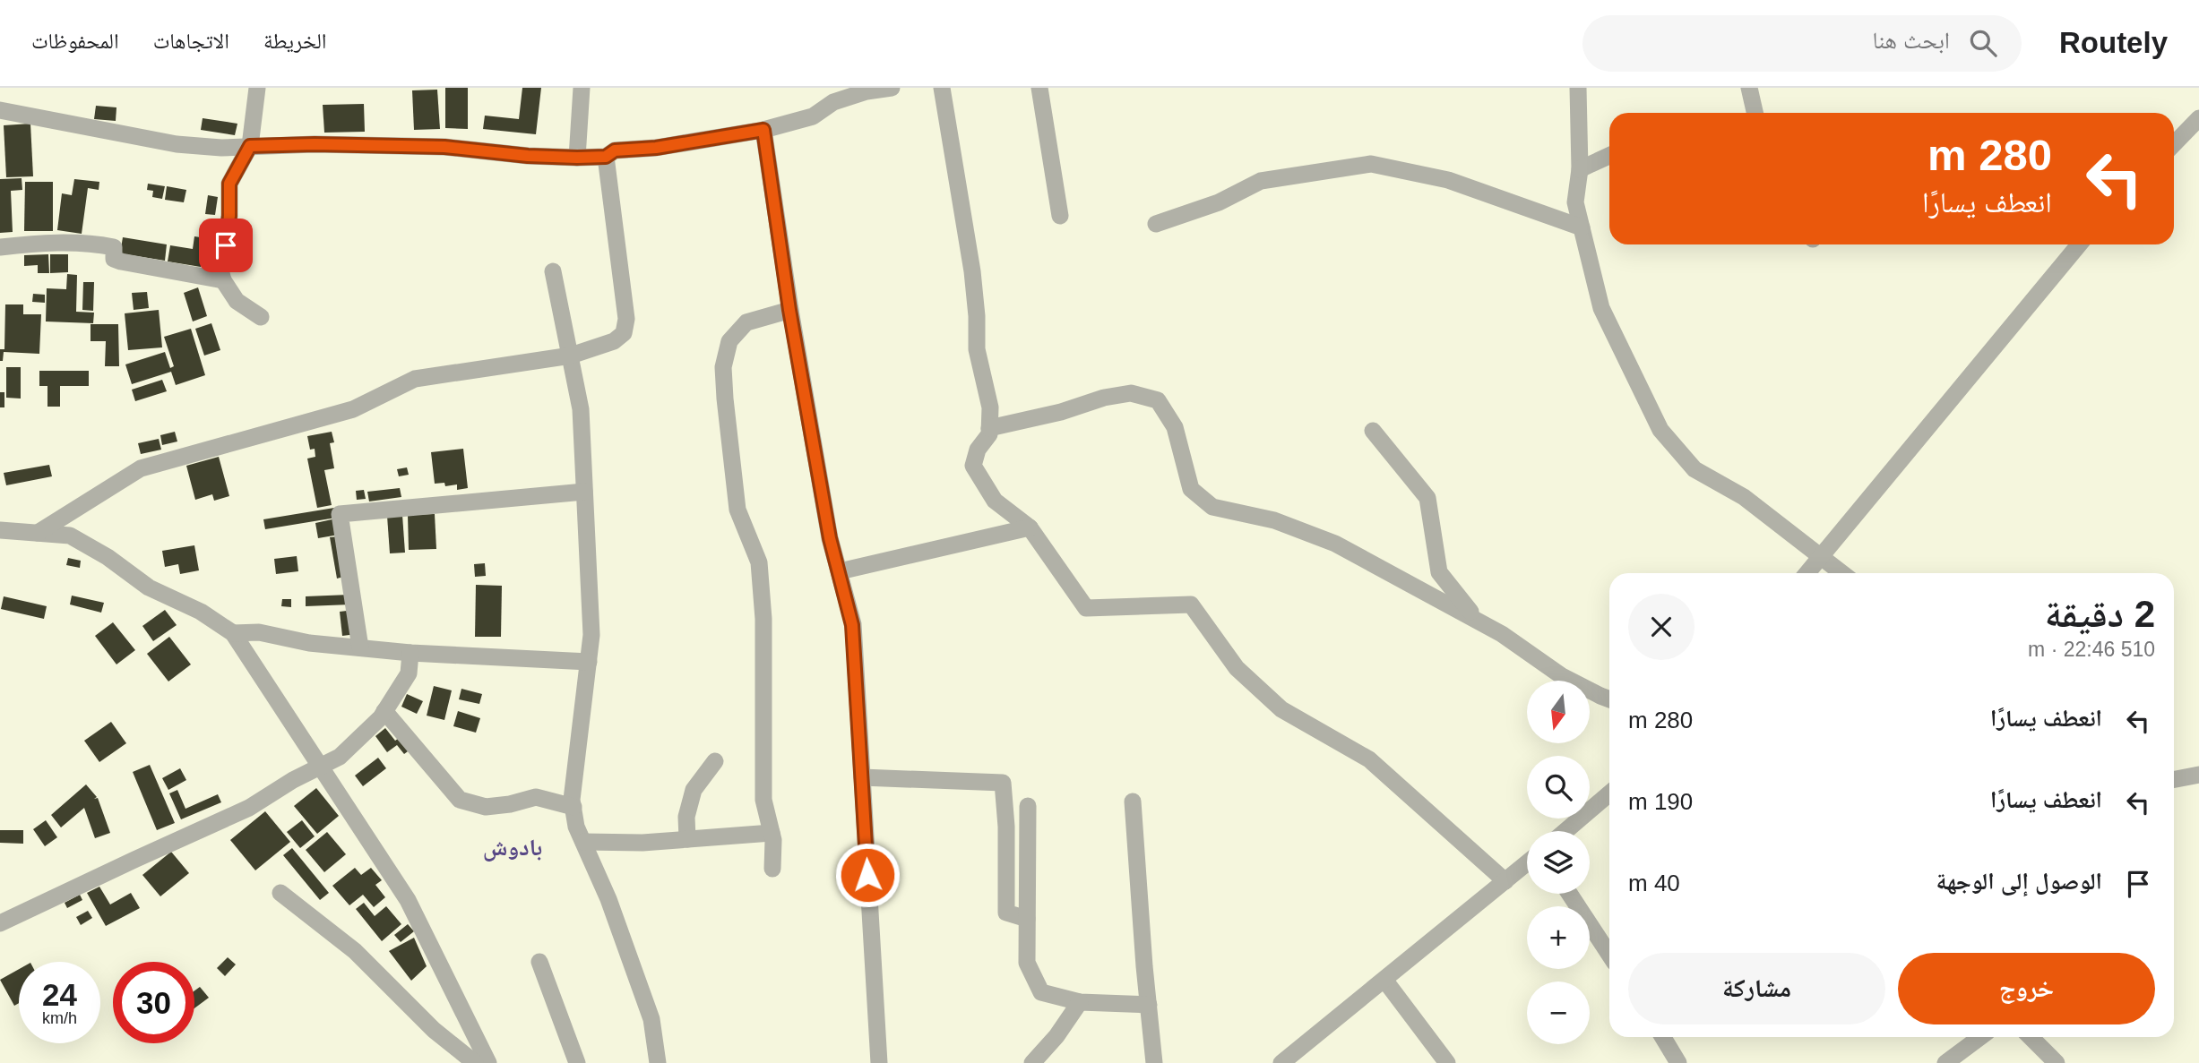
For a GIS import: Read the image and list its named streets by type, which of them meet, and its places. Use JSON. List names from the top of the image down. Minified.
{"districts":["بادوش"],"north":"bottom","page":{"header":"Routely","search":"ابحث هنا","nav":["الخريطة","الاتجاهات","المحفوظات"],"turn":["280 m","انعطف يسارًا"],"heading":["2 دقيقة","510 m · 22:46"],"list":[{"name":"انعطف يسارًا","value":"280 m"},{"name":"انعطف يسارًا","value":"190 m"},{"name":"الوصول إلى الوجهة","value":"40 m"}],"map_buttons":["+","−"],"buttons":["خروج","مشاركة"],"speed":"24 km/h","limit":"30"}}
